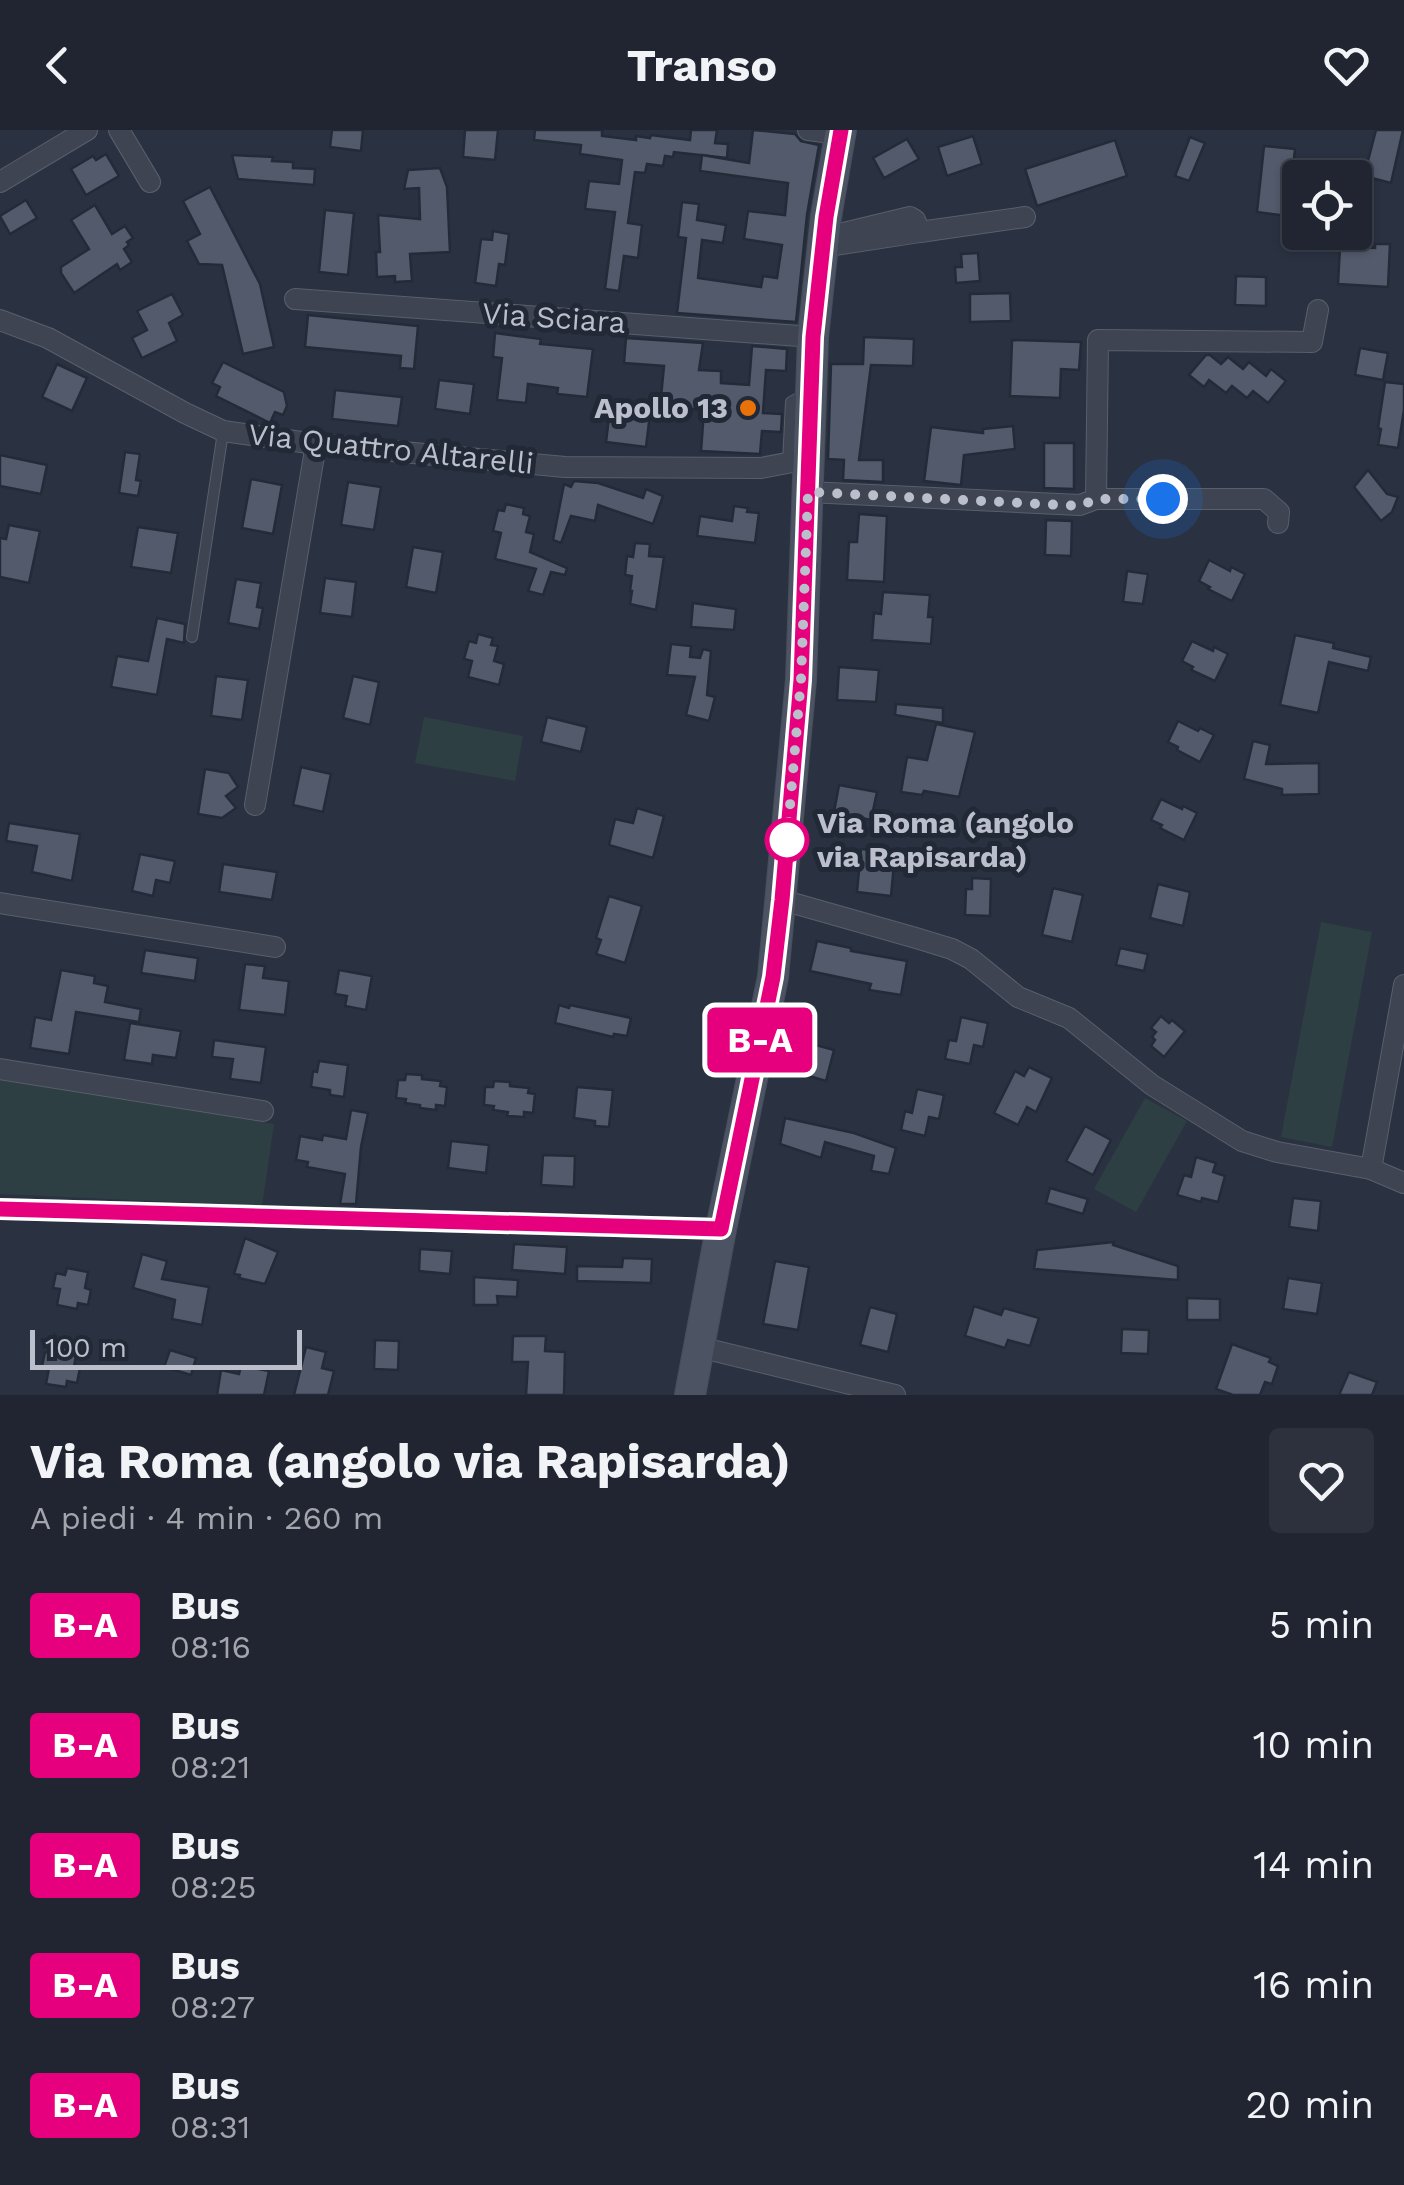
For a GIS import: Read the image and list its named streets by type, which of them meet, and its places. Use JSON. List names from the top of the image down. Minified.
{"streets":{"street":["Via Sciara","Via Quattro Altarelli"]},"places":["Apollo 13","Via Roma (angolo via Rapisarda)"],"lines":["bus line B-A"],"scale_bar":"100 m","page":{"header":"Transo","on_map":"B-A","scale":"100 m","heading":["Via Roma (angolo via Rapisarda)","A piedi · 4 min · 260 m"],"list":[{"mark":"B-A","name":"Bus","note":"08:16","value":"5 min"},{"mark":"B-A","name":"Bus","note":"08:21","value":"10 min"},{"mark":"B-A","name":"Bus","note":"08:25","value":"14 min"},{"mark":"B-A","name":"Bus","note":"08:27","value":"16 min"},{"mark":"B-A","name":"Bus","note":"08:31","value":"20 min"}]}}
